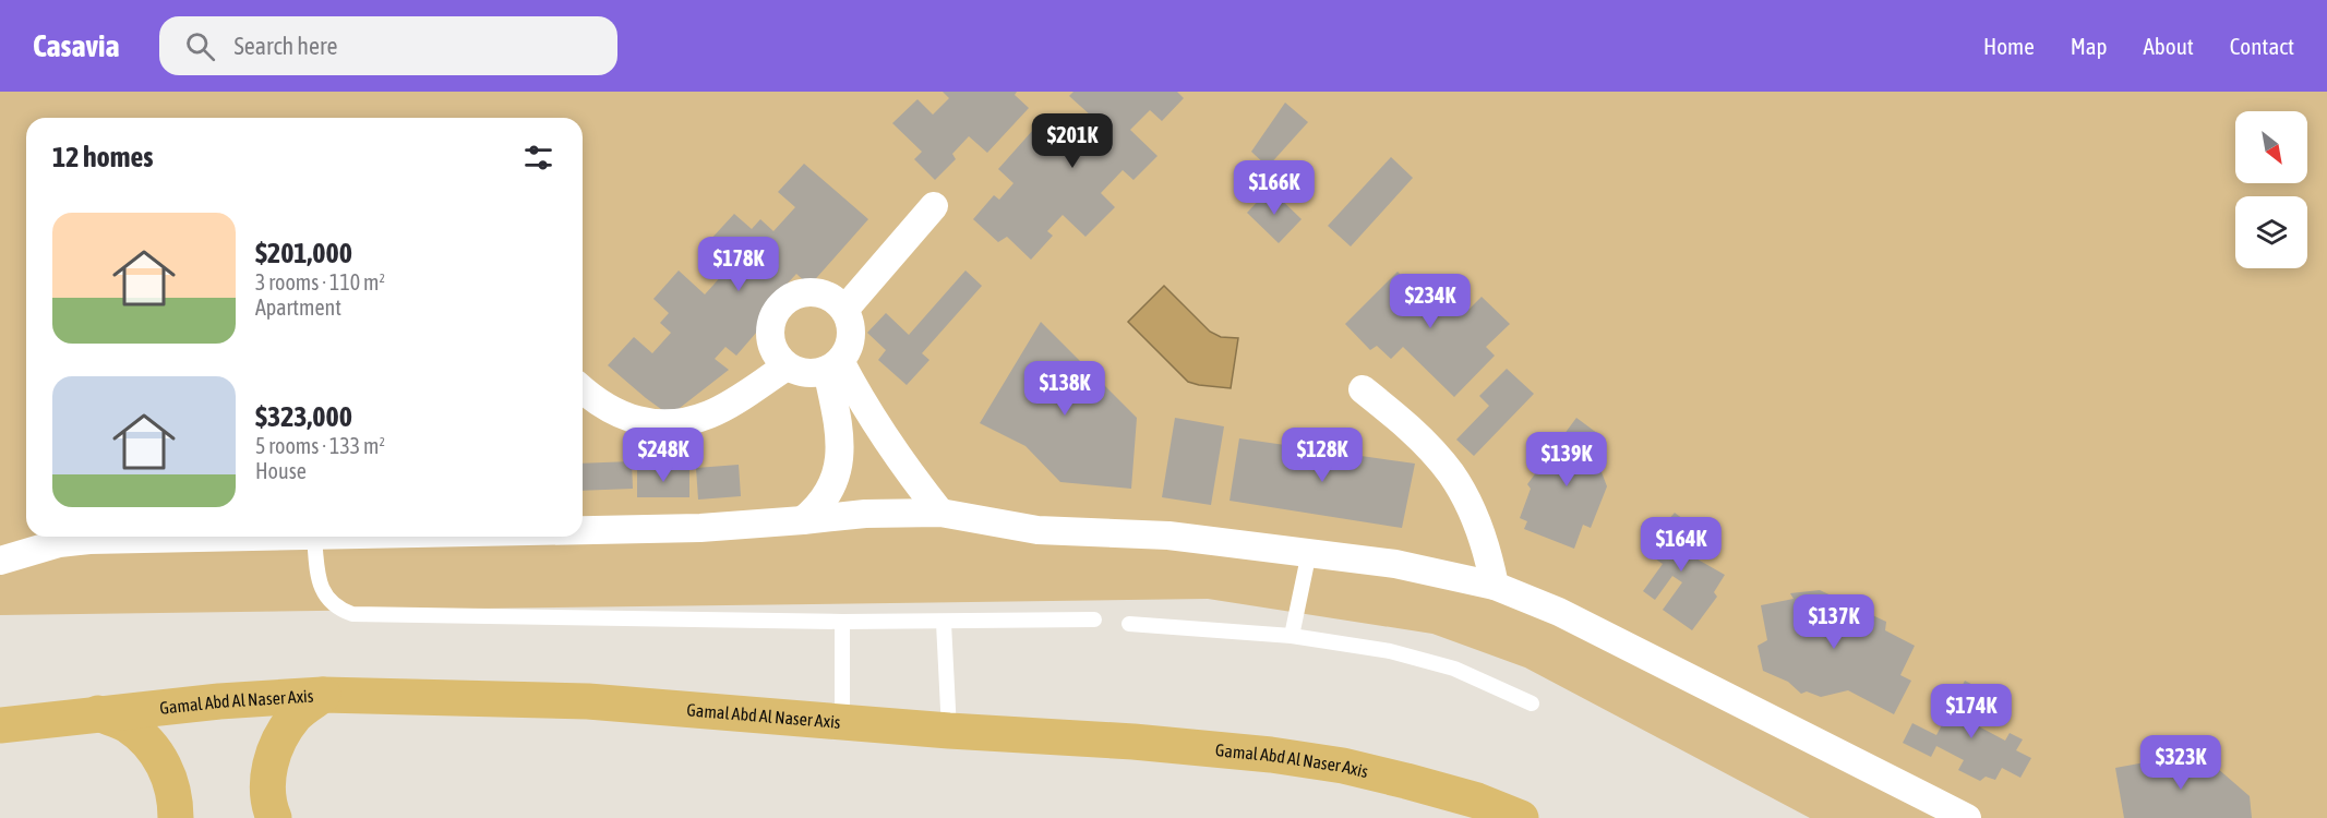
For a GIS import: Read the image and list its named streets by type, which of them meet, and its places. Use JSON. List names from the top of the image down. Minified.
{"streets":{"main road":["Gamal Abd Al Naser Axis"]},"north":"bottom right","page":{"header":"Casavia","search":"Search here","nav":["Home","Map","About","Contact"],"price":["$201K","$166K","$178K","$234K","$138K","$248K","$128K","$139K","$164K","$137K","$174K","$323K"],"heading":"12 homes","list":[{"name":"$201,000","note":"3 rooms · 110 m² · Apartment"},{"name":"$323,000","note":"5 rooms · 133 m² · House"}]}}
